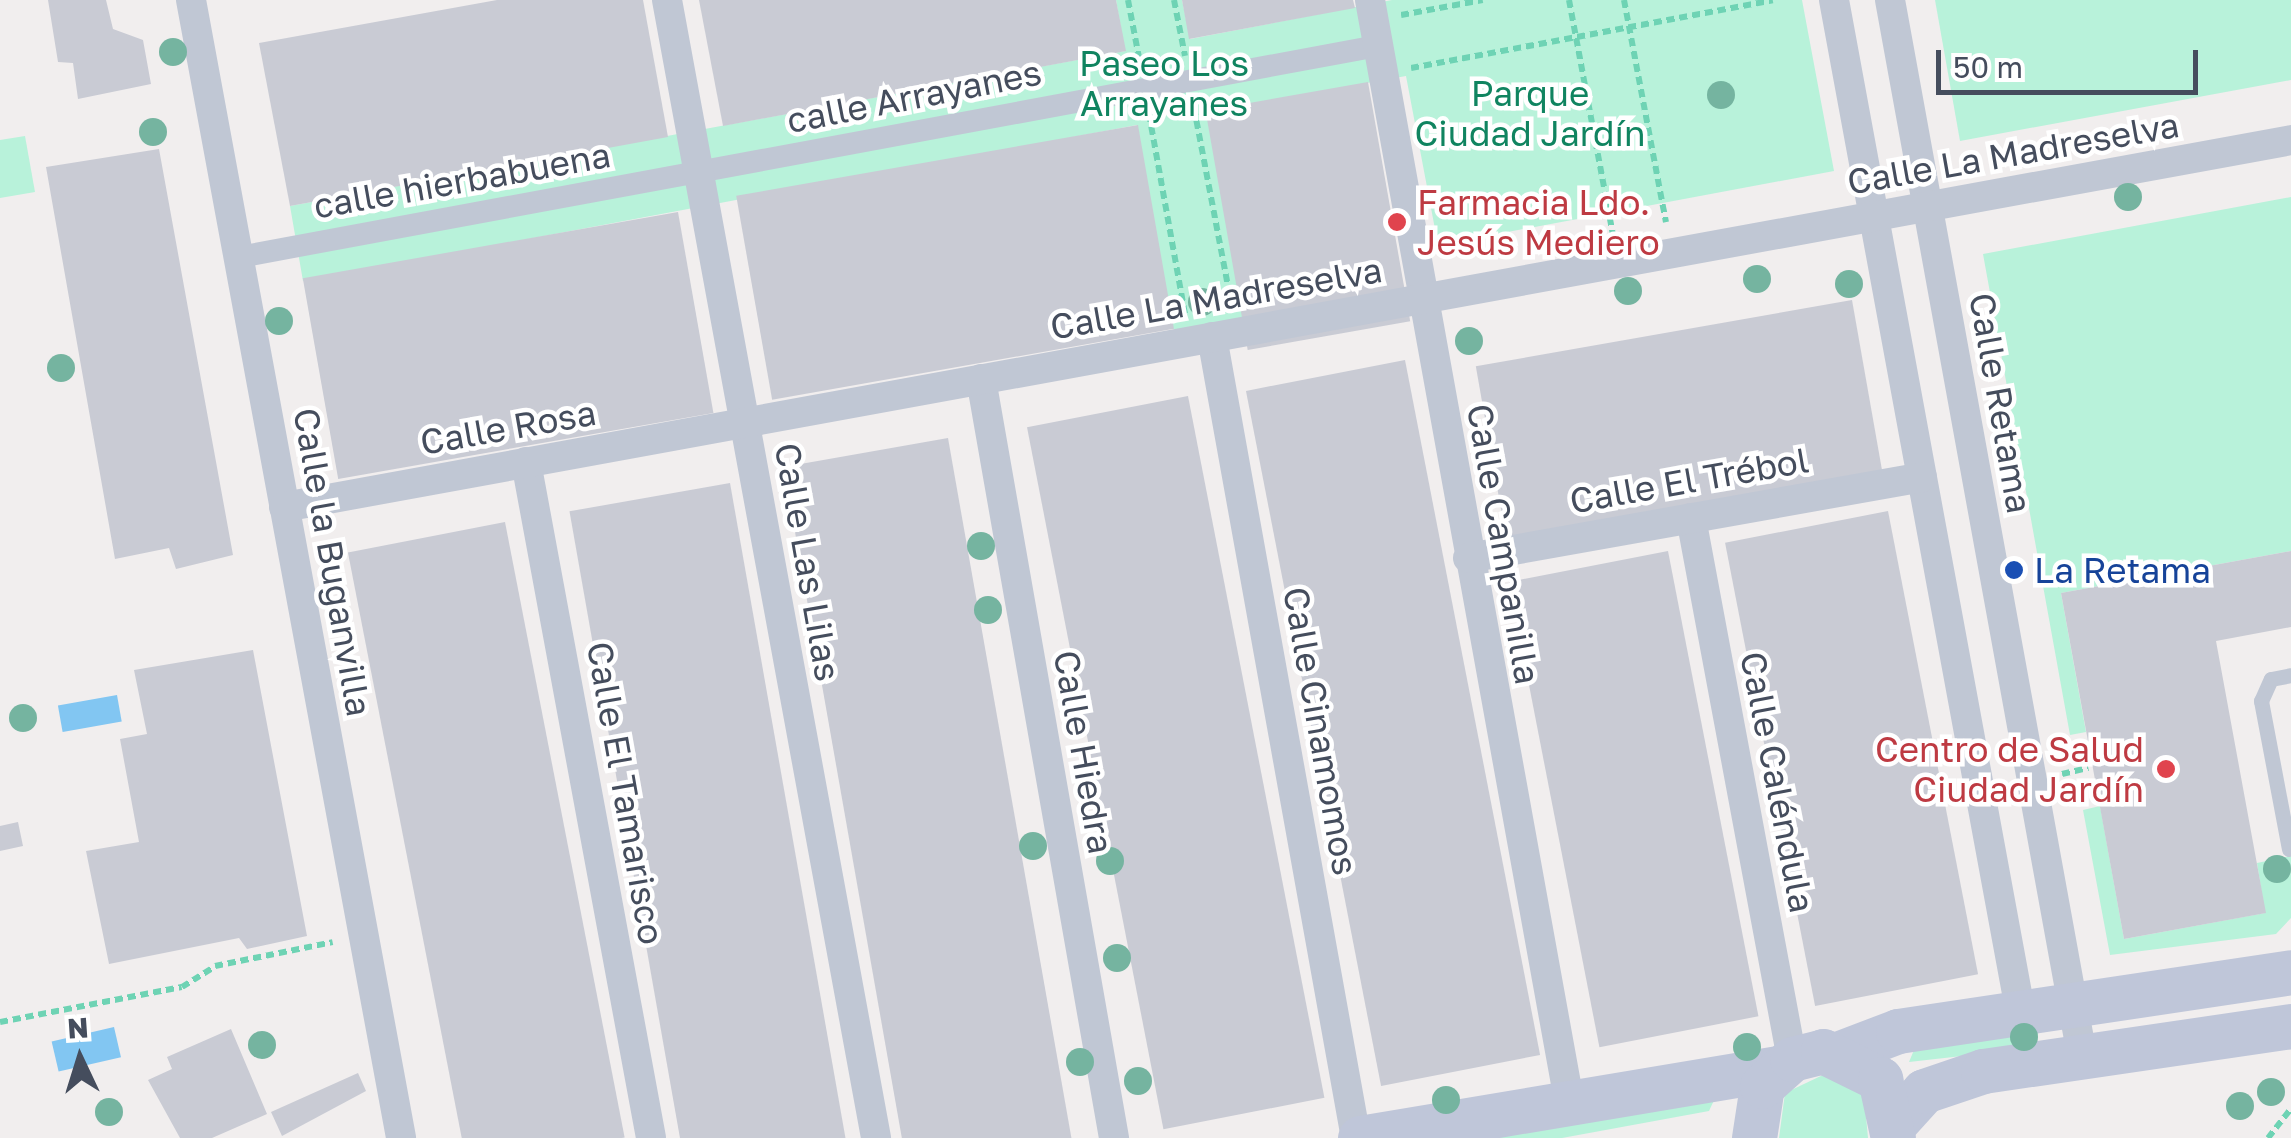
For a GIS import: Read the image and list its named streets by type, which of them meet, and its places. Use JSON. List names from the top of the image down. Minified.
{"streets":{"street":["calle Arrayanes","Calle La Madreselva","calle hierbabuena","Calle Retama","Calle Rosa","Calle El Trébol","Calle Campanilla","Calle la Buganvilla","Calle Las Lilas","Calle Cinamomos","Calle Hiedra","Calle Caléndula","Calle El Tamarisco"]},"crossings":[["calle Arrayanes","calle hierbabuena"],["calle Arrayanes","Calle Campanilla"],["calle Arrayanes","Calle Las Lilas"],["Calle La Madreselva","Calle Retama"],["Calle La Madreselva","Calle Rosa"],["Calle La Madreselva","Calle Campanilla"],["Calle La Madreselva","Calle Las Lilas"],["Calle La Madreselva","Calle Cinamomos"],["Calle La Madreselva","Calle Hiedra"],["calle hierbabuena","Calle la Buganvilla"],["calle hierbabuena","Calle Las Lilas"],["Calle Rosa","Calle la Buganvilla"],["Calle Rosa","Calle Las Lilas"],["Calle Rosa","Calle El Tamarisco"],["Calle El Trébol","Calle Campanilla"],["Calle El Trébol","Calle Caléndula"]],"parks":["Paseo Los Arrayanes","Parque Ciudad Jardín"],"places":["Farmacia Ldo. Jesús Mediero","La Retama","Centro de Salud Ciudad Jardín"],"scale_bar":"50 m","north":"top"}
